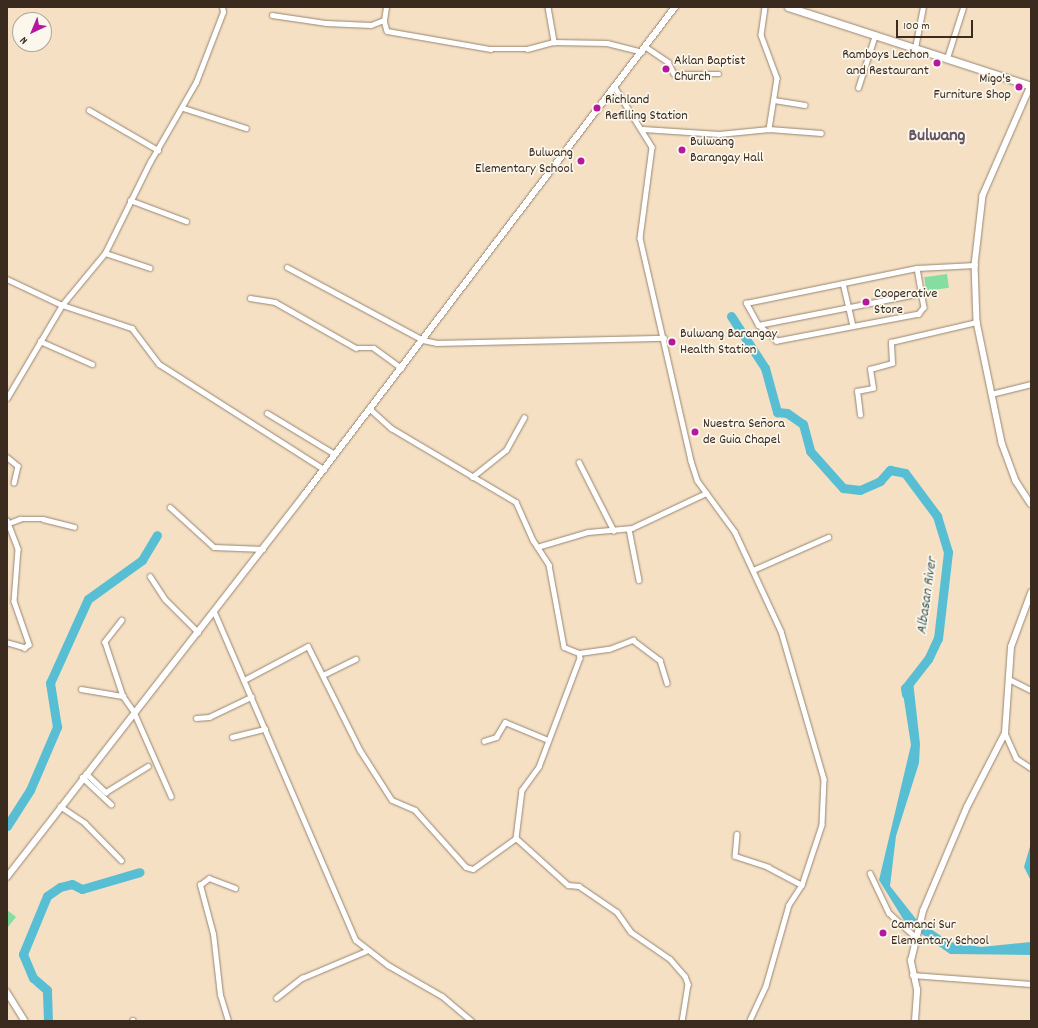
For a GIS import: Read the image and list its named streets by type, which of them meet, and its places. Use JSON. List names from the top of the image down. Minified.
{"districts":["Bulwang"],"water":["Albasan River"],"places":["Ramboys Lechon and Restaurant","Aklan Baptist Church","Migo's Furniture Shop","Richland Refilling Station","Bulwang Barangay Hall","Bulwang Elementary School","Cooperative Store","Bulwang Barangay Health Station","Nuestra Señora de Guia Chapel","Camanci Sur Elementary School"],"scale_bar":"100 m","north":"bottom left"}
